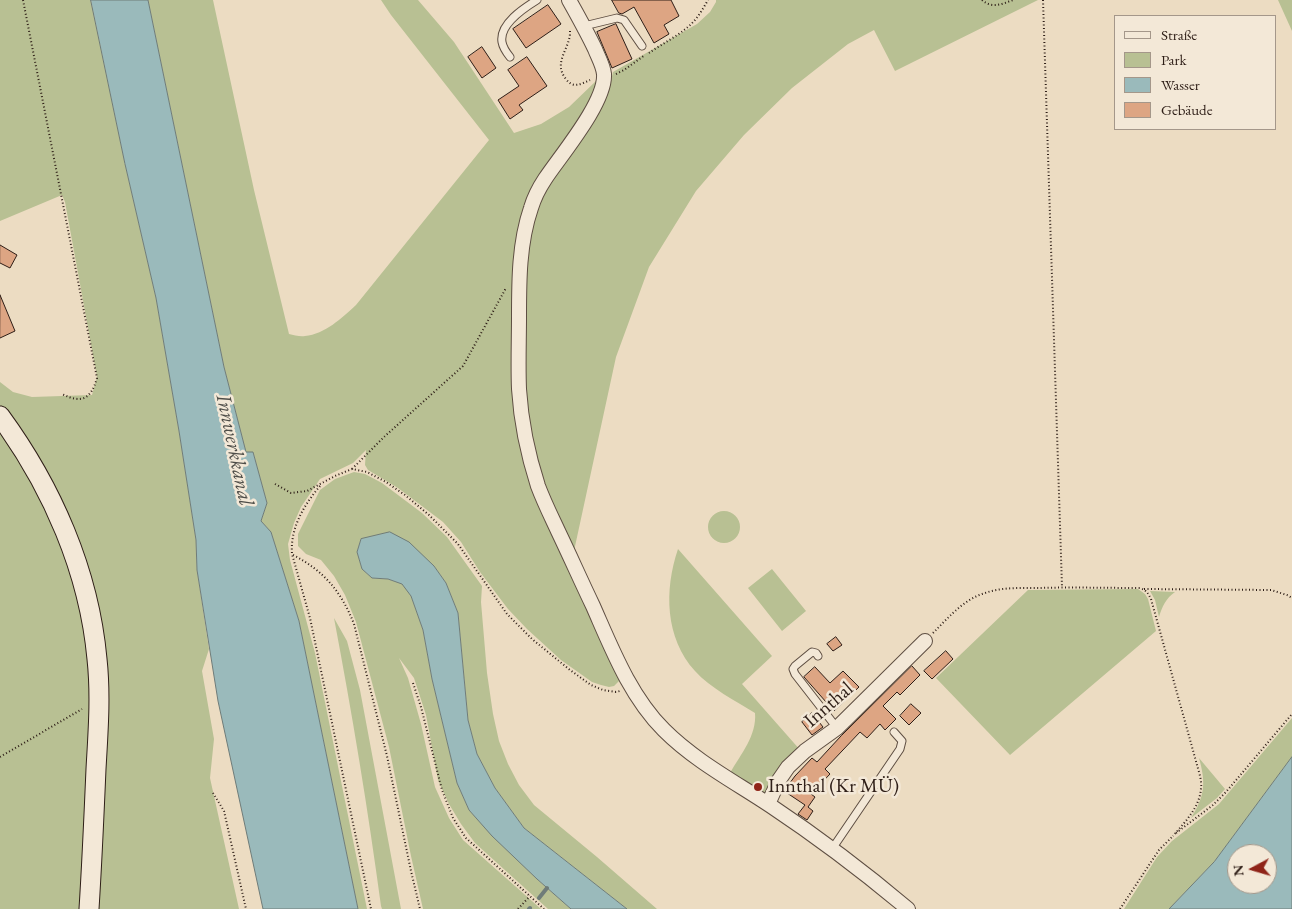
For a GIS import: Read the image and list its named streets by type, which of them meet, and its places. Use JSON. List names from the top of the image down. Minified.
{"streets":{"street":["Innthal"]},"water":["Innwerkkanal"],"places":["Innthal (Kr MÜ)"],"legend":["Straße","Park","Wasser","Gebäude"],"north":"left"}
